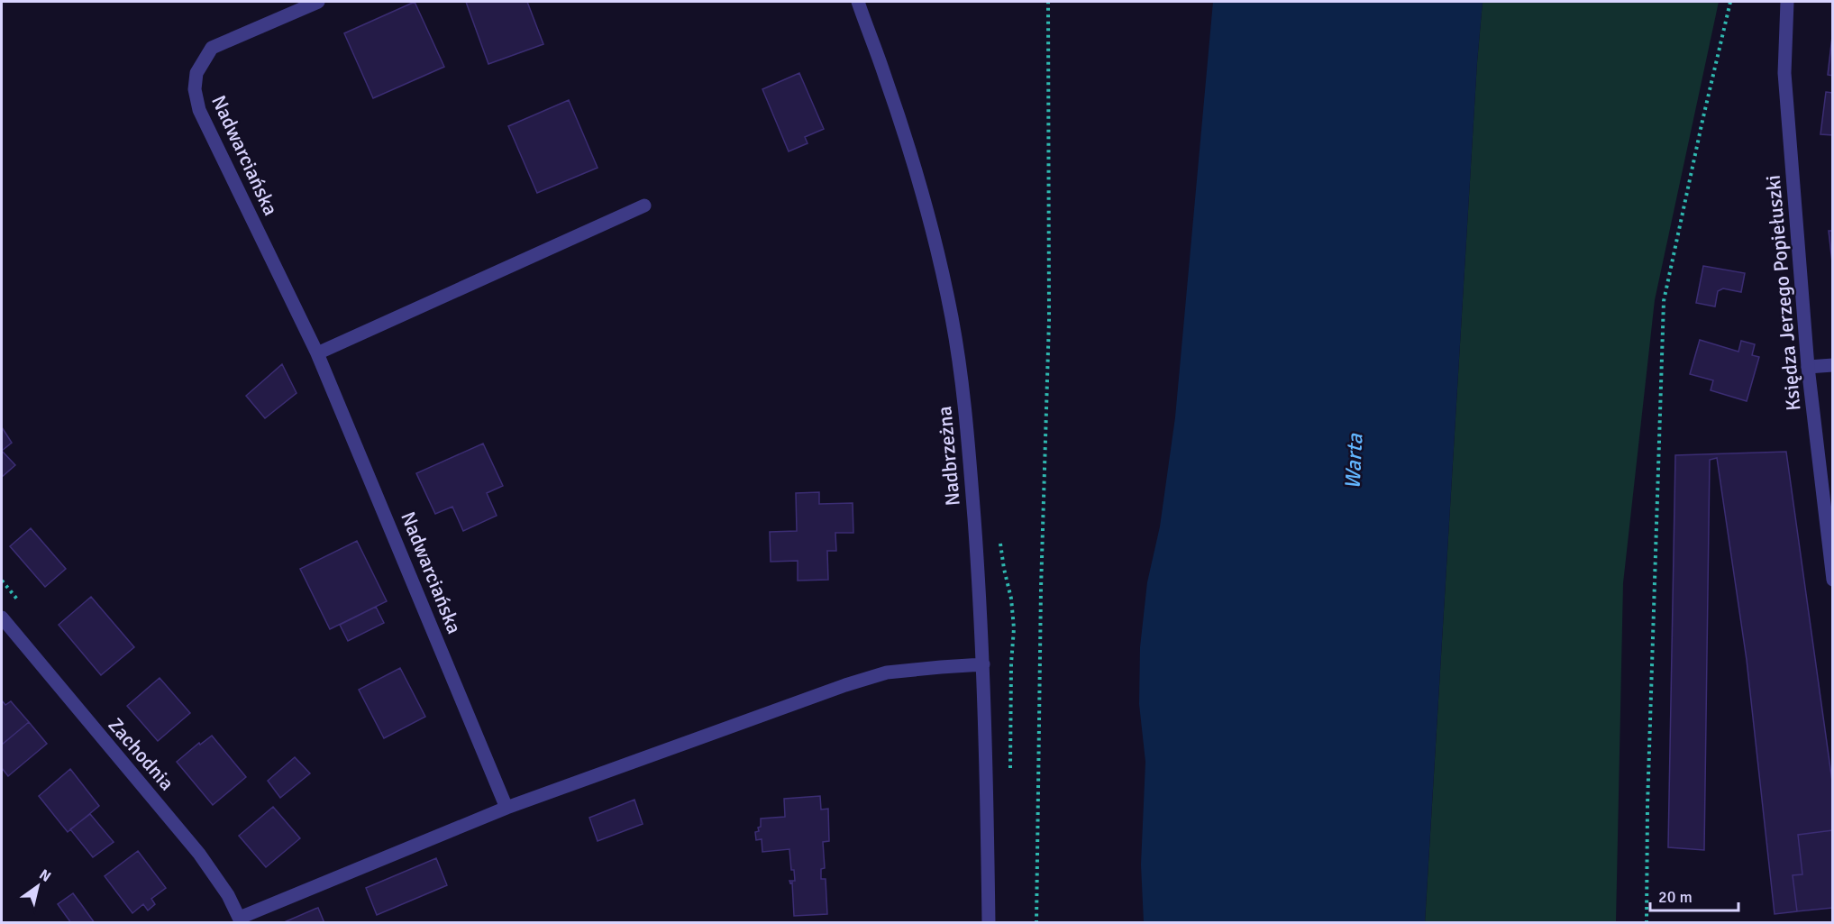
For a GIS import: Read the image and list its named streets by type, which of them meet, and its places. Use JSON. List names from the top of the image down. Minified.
{"streets":{"street":["Nadwarciańska","Księdza Jerzego Popiełuszki","Nadbrzeżna","Zachodnia"]},"water":["Warta"],"scale_bar":"20 m","north":"top right"}
